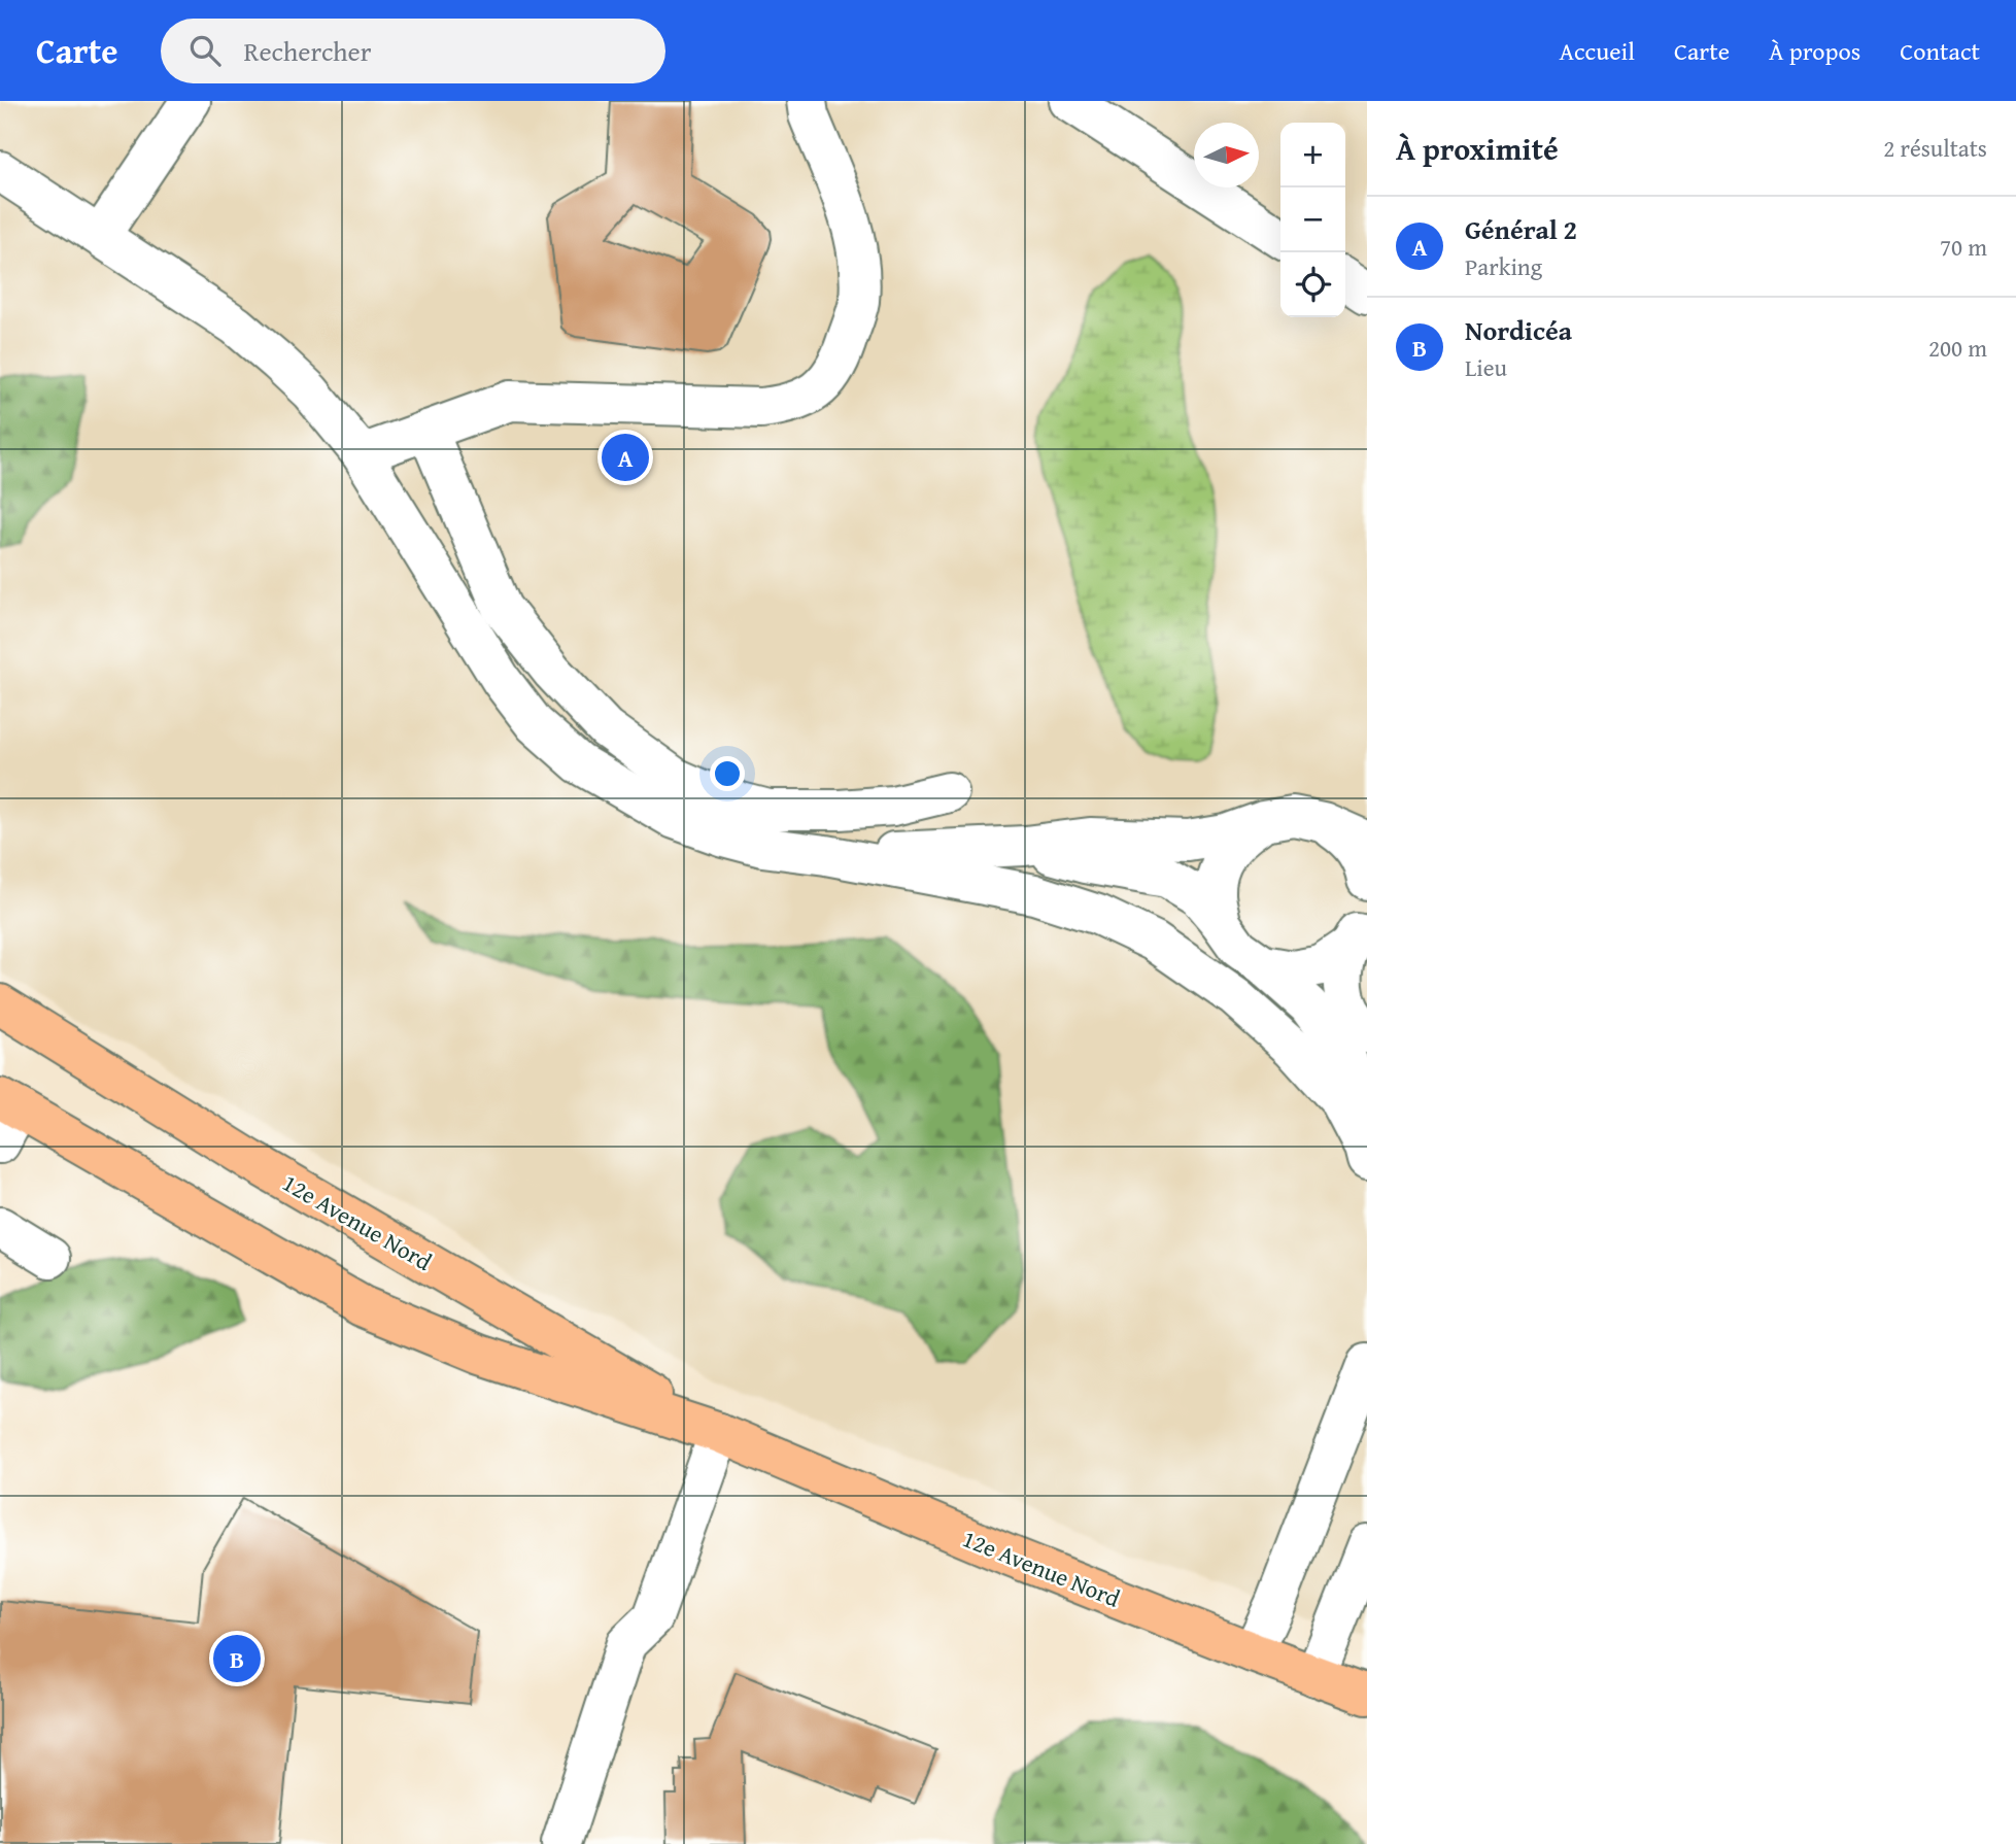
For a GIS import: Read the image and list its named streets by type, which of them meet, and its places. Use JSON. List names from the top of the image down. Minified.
{"streets":{"main road":["12e Avenue Nord"]},"north":"right","page":{"header":"Carte","search":"Rechercher","nav":["Accueil","Carte","À propos","Contact"],"heading":["À proximité","2 résultats"],"map_buttons":["+","−"],"list":[{"mark":"A","name":"Général 2","note":"Parking","value":"70 m"},{"mark":"B","name":"Nordicéa","note":"Lieu","value":"200 m"}],"pins":["A","B"]}}
